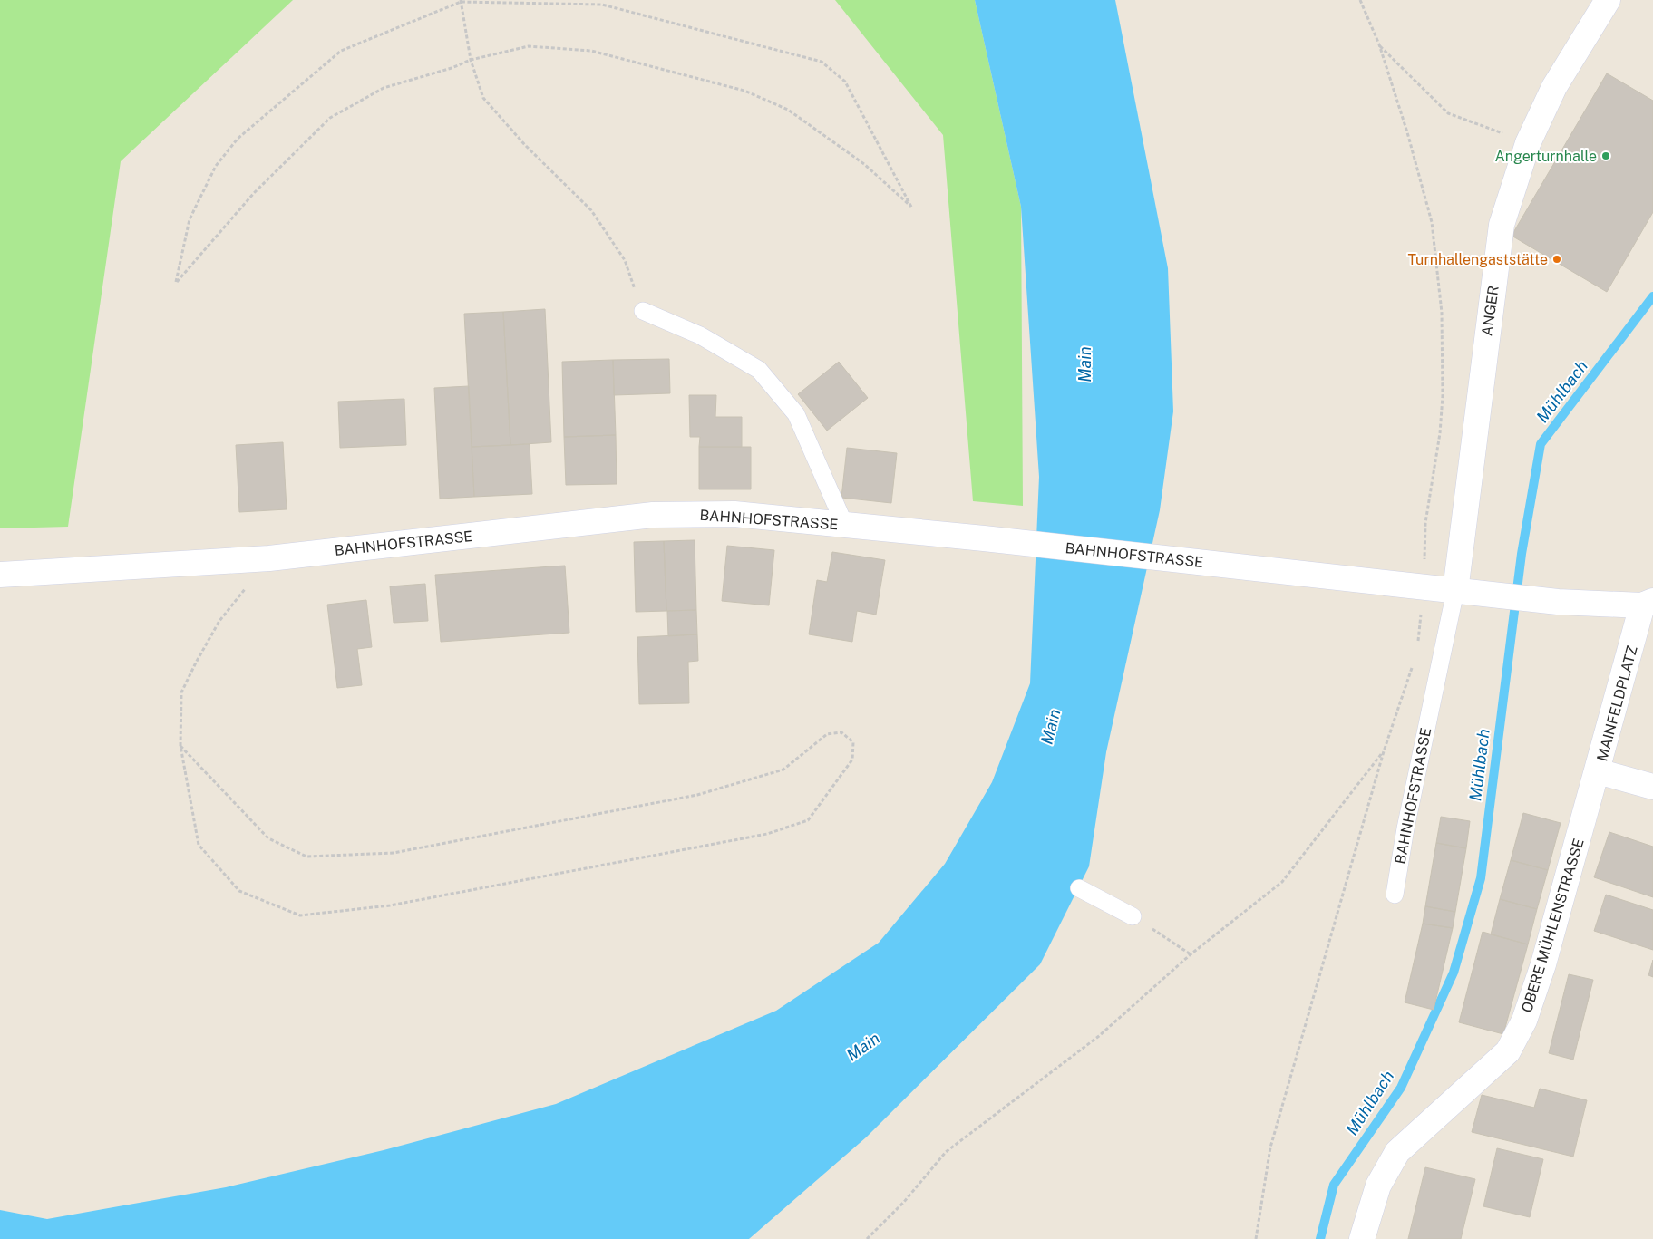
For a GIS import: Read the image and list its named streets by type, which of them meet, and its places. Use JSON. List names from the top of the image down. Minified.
{"streets":{"street":["ANGER","BAHNHOFSTRASSE","MAINFELDPLATZ","OBERE MÜHLENSTRASSE"]},"crossings":[["ANGER","BAHNHOFSTRASSE"],["BAHNHOFSTRASSE","MAINFELDPLATZ"],["MAINFELDPLATZ","OBERE MÜHLENSTRASSE"]],"water":["Main","Mühlbach"],"places":["Angerturnhalle","Turnhallengaststätte"]}
